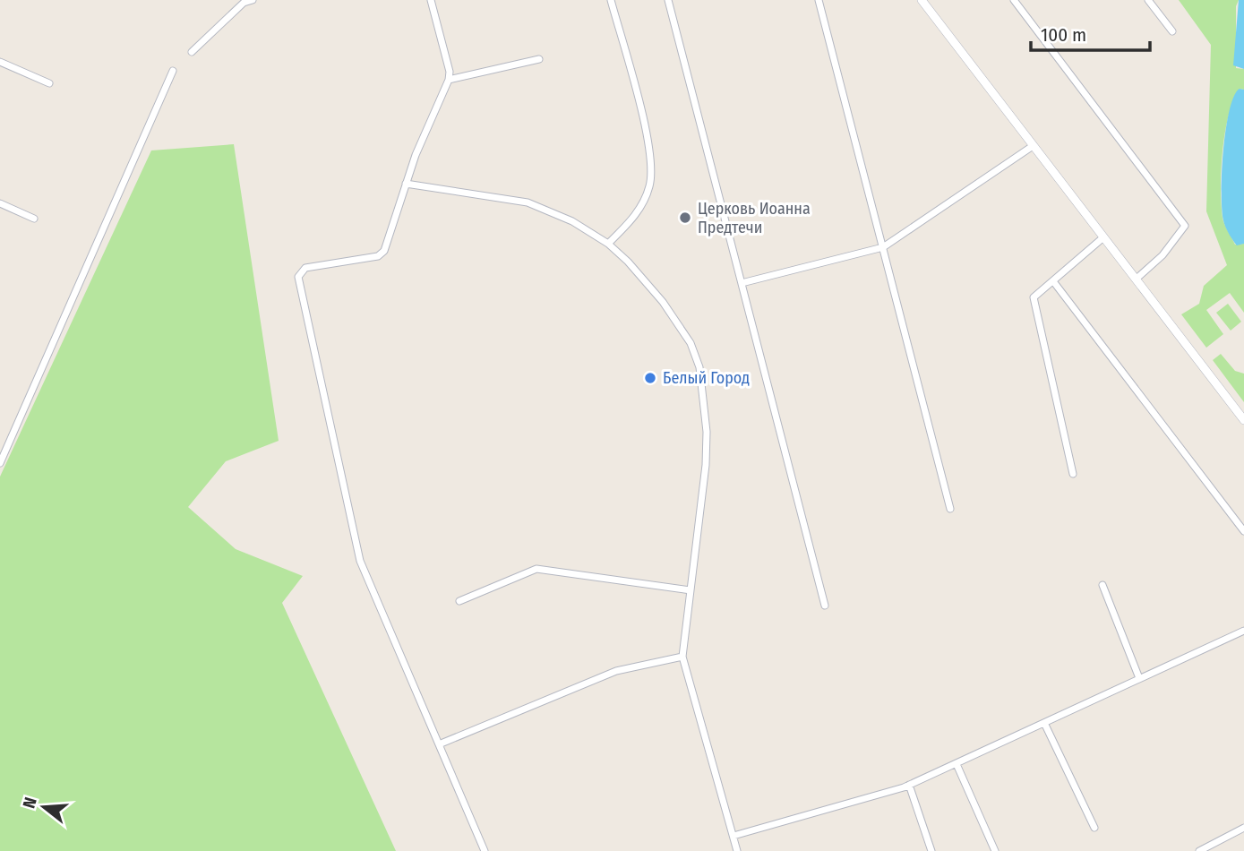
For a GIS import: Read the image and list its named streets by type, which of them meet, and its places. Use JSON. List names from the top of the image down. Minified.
{"places":["Церковь Иоанна Предтечи","Белый Город"],"scale_bar":"100 m","north":"left"}
